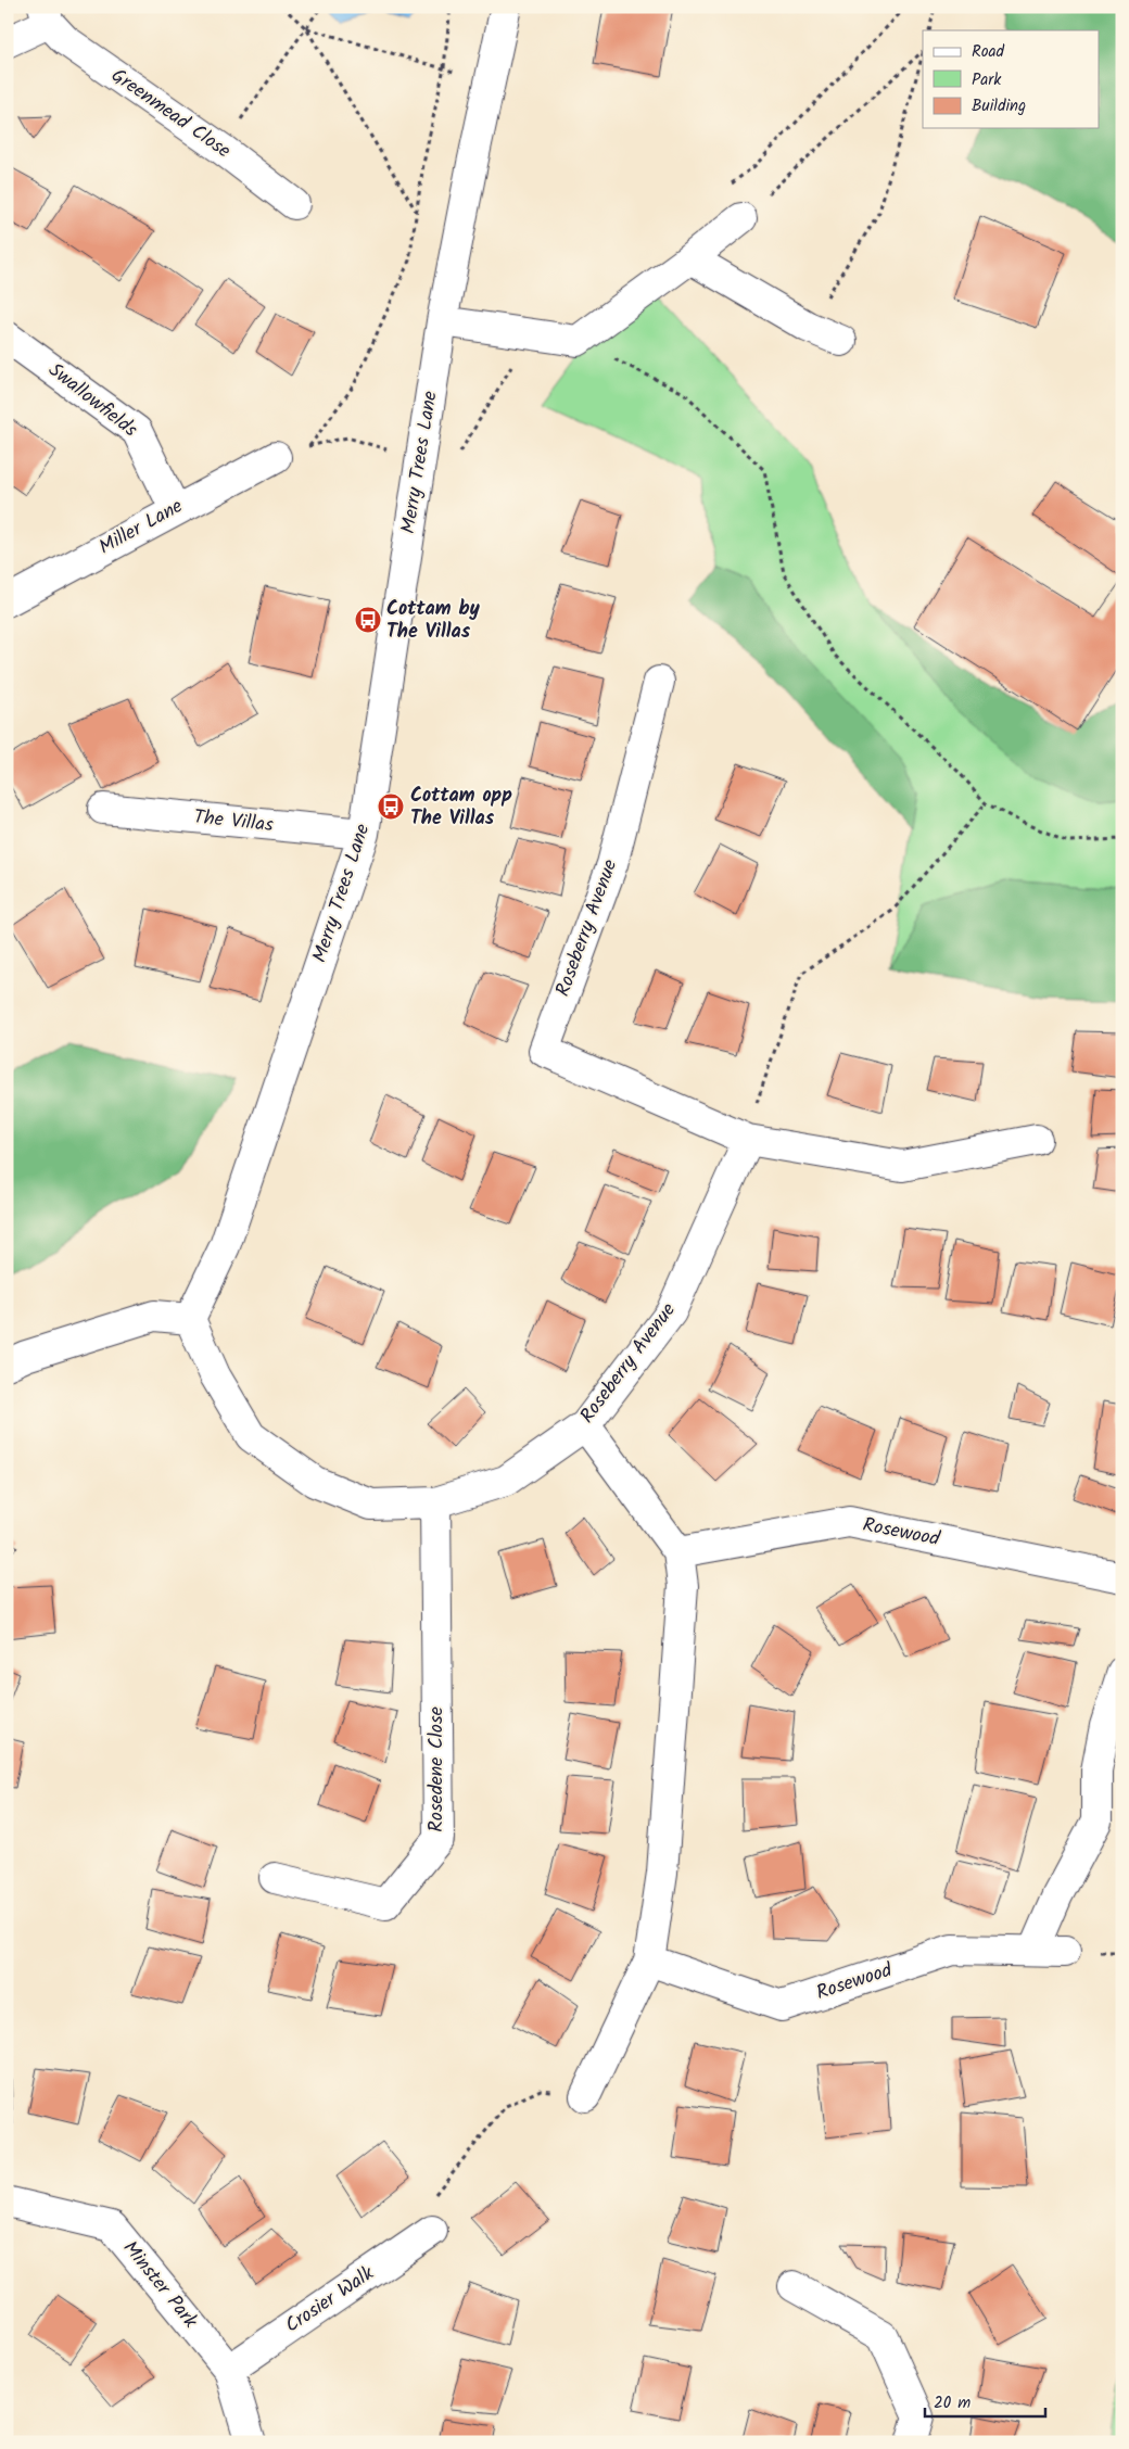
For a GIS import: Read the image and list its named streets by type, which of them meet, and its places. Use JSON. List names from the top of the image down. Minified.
{"streets":{"street":["Greenmead Close","Swallowfields","Merry Trees Lane","Miller Lane","The Villas","Roseberry Avenue","Rosewood","Rosedene Close","Minster Park","Crosier Walk"]},"crossings":[["Swallowfields","Miller Lane"],["Merry Trees Lane","The Villas"],["Merry Trees Lane","Roseberry Avenue"],["Roseberry Avenue","Rosedene Close"],["Minster Park","Crosier Walk"]],"places":{"bus stop":["Cottam by The Villas","Cottam opp The Villas"]},"legend":["Road","Park","Building"],"scale_bar":"20 m"}
